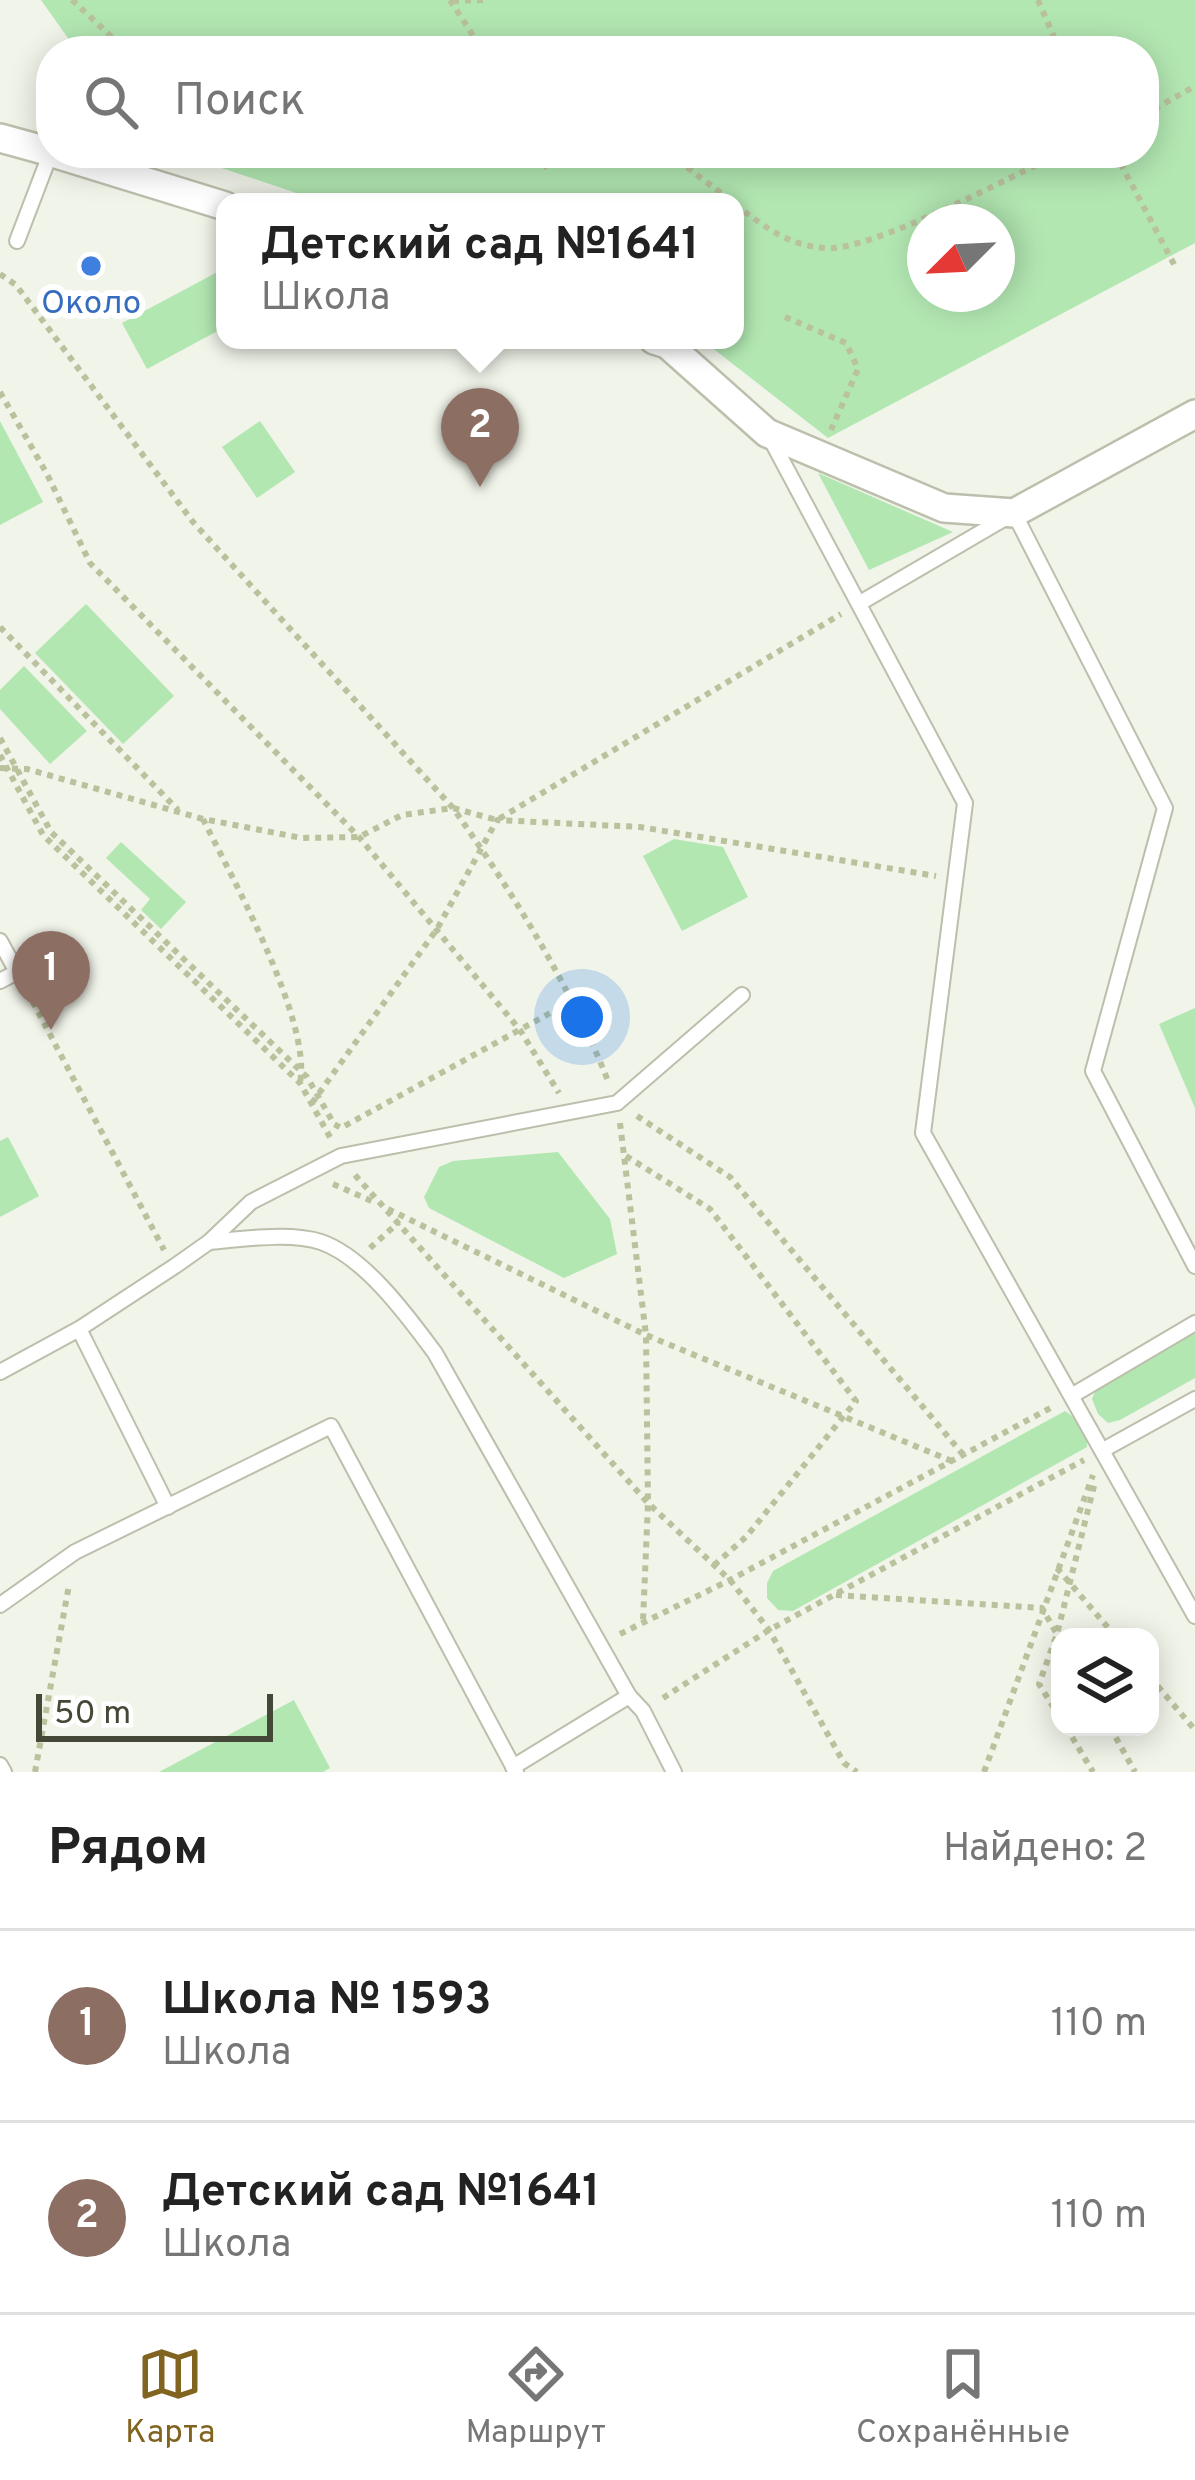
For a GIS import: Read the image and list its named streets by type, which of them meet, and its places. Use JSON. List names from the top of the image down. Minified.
{"places":["Около"],"scale_bar":"50 m","north":"bottom left","page":{"search":"Поиск","popup":["Детский сад №1641","Школа"],"pins":["2","1"],"scale":"50 m","heading":["Рядом","Найдено: 2"],"list":[{"mark":"1","name":"Школа № 1593","note":"Школа","value":"110 m"},{"mark":"2","name":"Детский сад №1641","note":"Школа","value":"110 m"}],"nav":["Карта","Маршрут","Сохранённые"]}}
